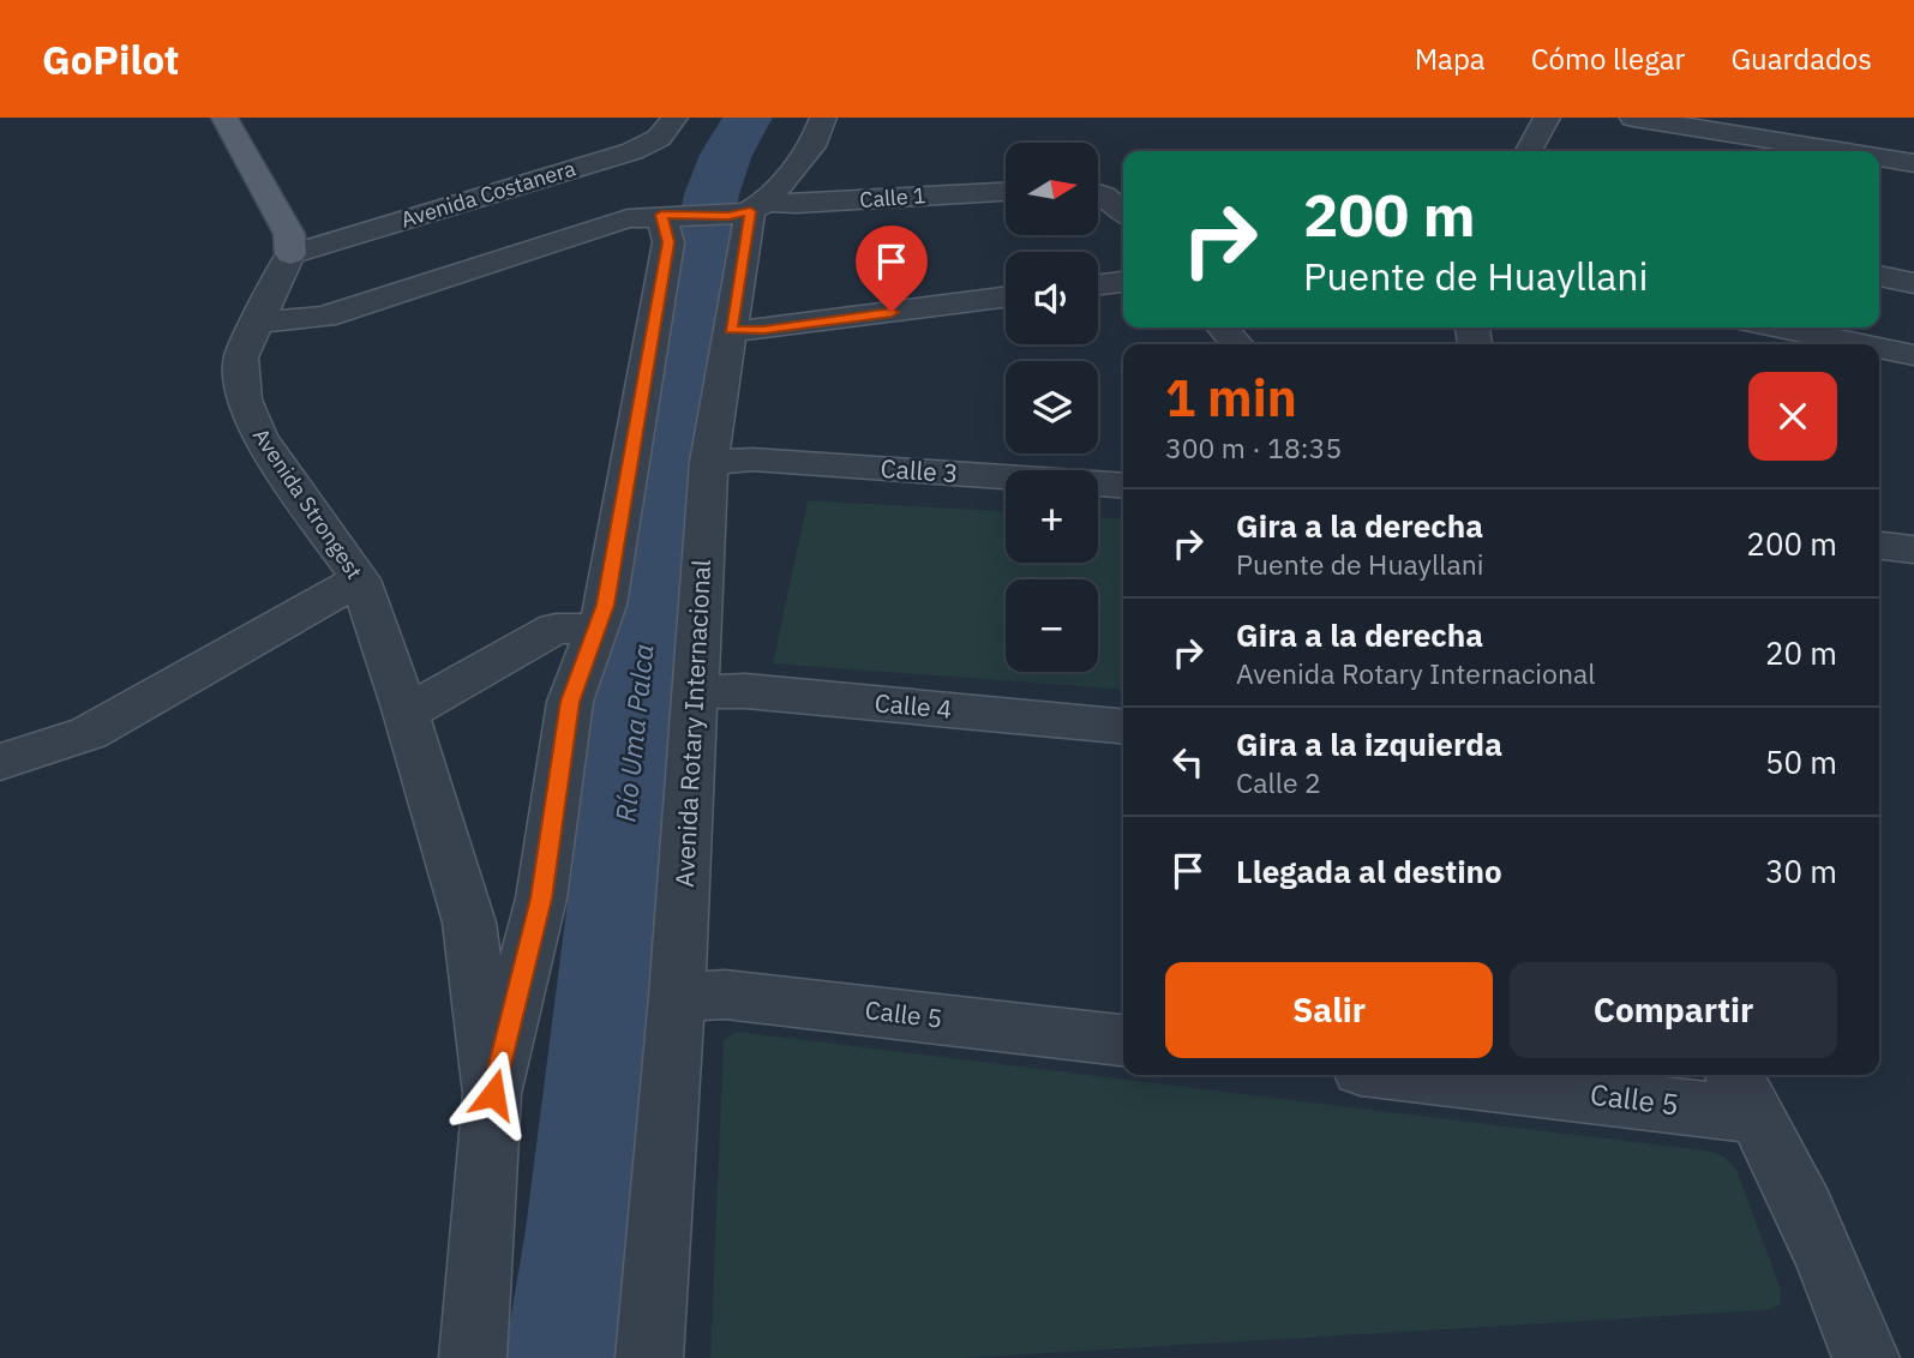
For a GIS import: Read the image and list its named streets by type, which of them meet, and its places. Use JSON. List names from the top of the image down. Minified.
{"streets":{"street":["Avenida Costanera","Calle 1","Calle 3","Avenida Strongest","Calle 4","Avenida Rotary Internacional","Calle 5"]},"crossings":[["Avenida Costanera","Avenida Strongest"],["Calle 1","Avenida Strongest"],["Calle 1","Avenida Rotary Internacional"],["Calle 3","Avenida Rotary Internacional"],["Calle 4","Avenida Rotary Internacional"],["Avenida Rotary Internacional","Calle 5"]],"water":["Río Uma Palca"],"north":"right","page":{"header":"GoPilot","nav":["Mapa","Cómo llegar","Guardados"],"map_buttons":["+","−"],"turn":["200 m","Puente de Huayllani"],"heading":["1 min","300 m · 18:35"],"list":[{"name":"Gira a la derecha","note":"Puente de Huayllani","value":"200 m"},{"name":"Gira a la derecha","note":"Avenida Rotary Internacional","value":"20 m"},{"name":"Gira a la izquierda","note":"Calle 2","value":"50 m"},{"name":"Llegada al destino","value":"30 m"}],"buttons":["Salir","Compartir"]}}
